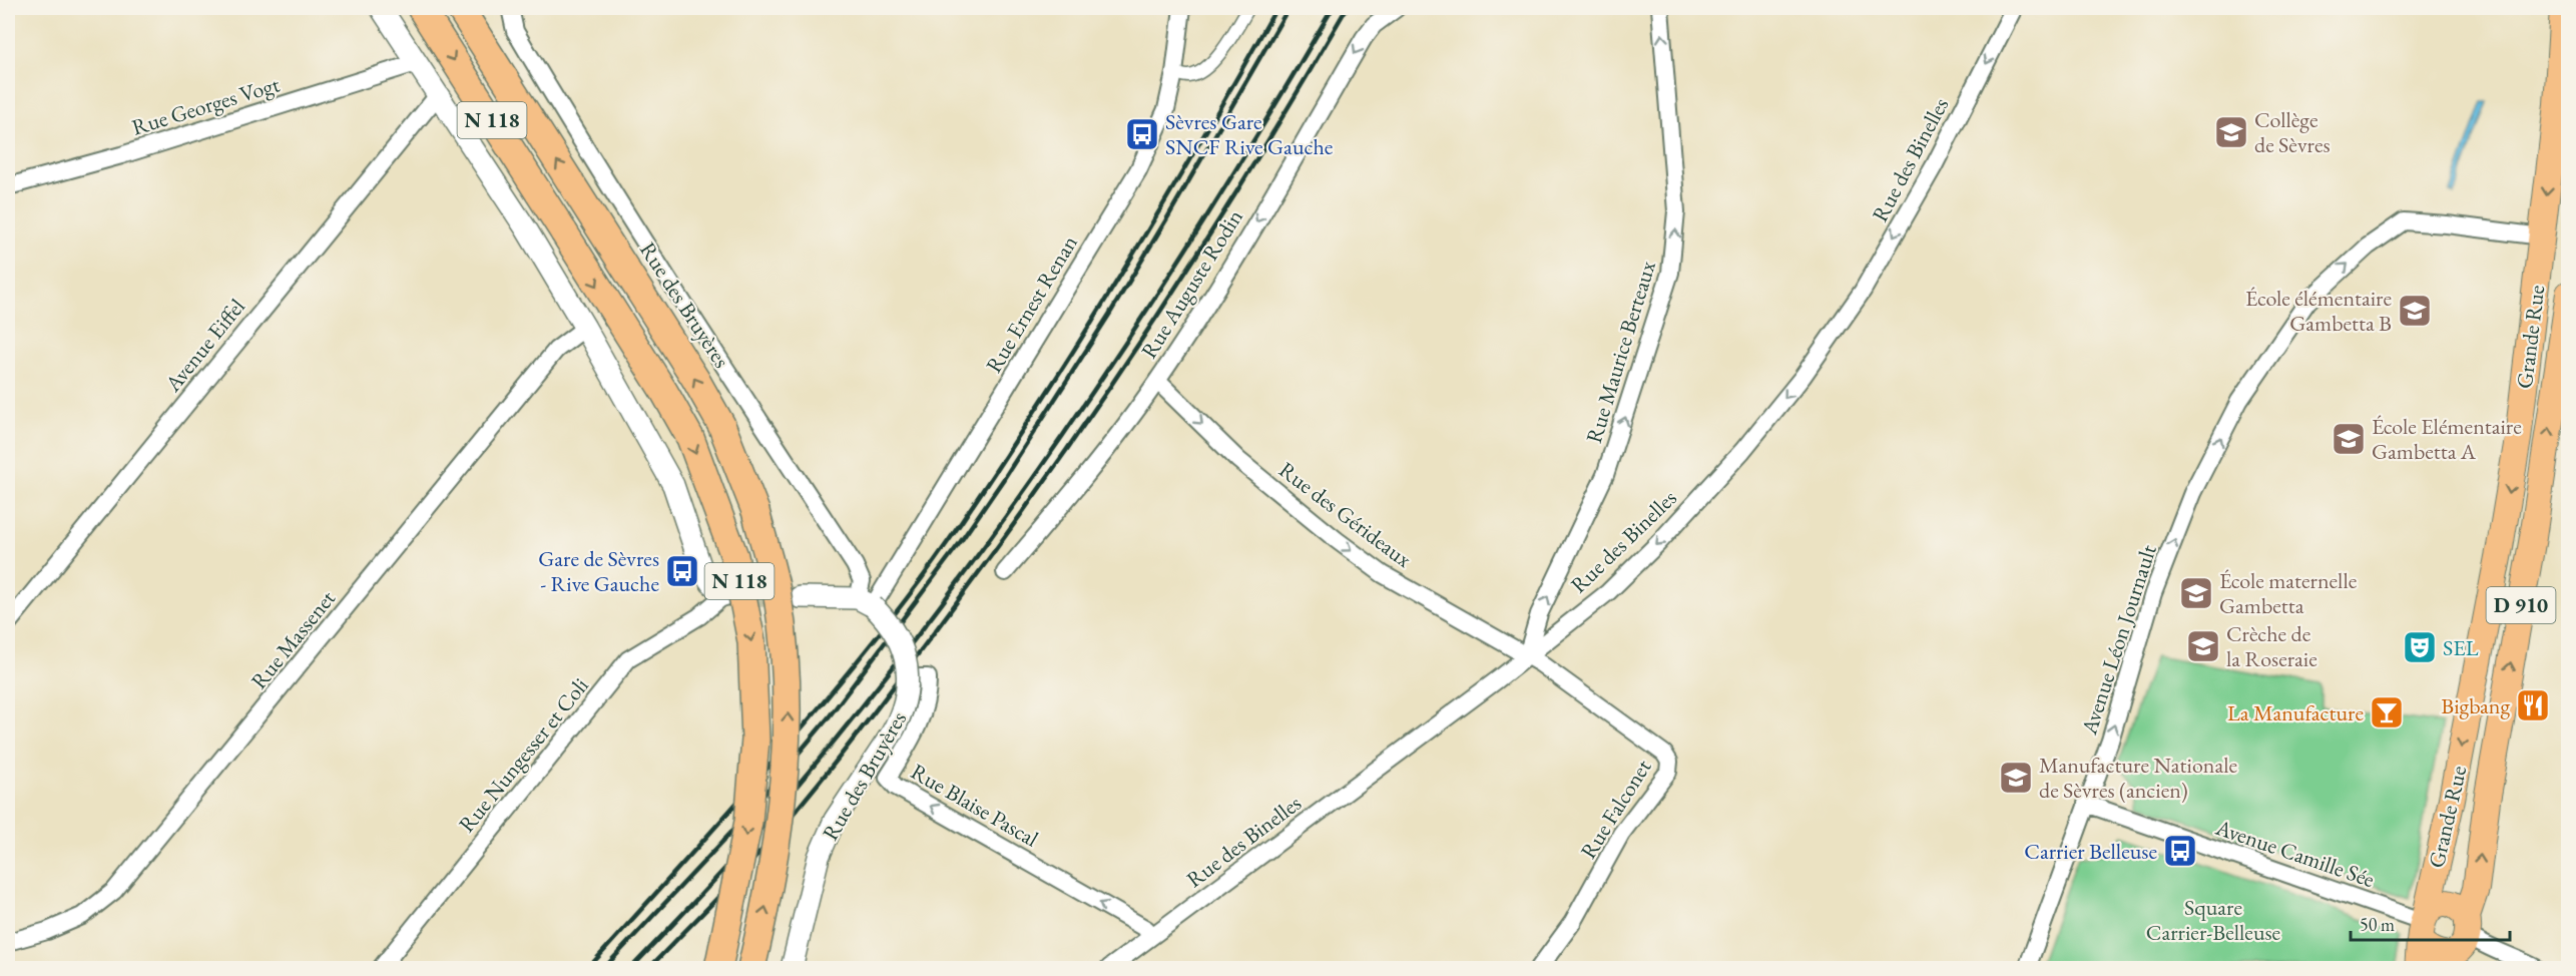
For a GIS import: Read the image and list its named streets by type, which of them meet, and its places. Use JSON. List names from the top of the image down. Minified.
{"streets":{"highway":["N 118"],"main road":["Grande Rue","D 910"],"street":["Rue Georges Vogt","Rue des Binelles","Rue Auguste Rodin","Rue Ernest Renan","Rue des Bruyères","Avenue Eiffel","Rue Maurice Berteaux","Rue des Gérideaux","Rue Massenet","Avenue Léon Journault","Rue Nungesser et Coli","Rue Blaise Pascal","Rue Falconet","Avenue Camille Sée"]},"crossings":[["Rue des Binelles","Rue Maurice Berteaux"],["Rue des Binelles","Rue des Gérideaux"],["Rue des Binelles","Rue Blaise Pascal"],["Rue des Binelles","Rue Falconet"],["Rue Auguste Rodin","Rue des Gérideaux"],["Rue Ernest Renan","Rue des Bruyères"],["Rue des Bruyères","Rue Blaise Pascal"],["Grande Rue","Avenue Léon Journault"],["Grande Rue","Avenue Camille Sée"],["Rue Maurice Berteaux","Rue des Gérideaux"],["Rue Maurice Berteaux","Rue Falconet"],["Rue des Gérideaux","Rue Falconet"],["Avenue Léon Journault","Avenue Camille Sée"]],"one_way":["Rue des Binelles","Rue Auguste Rodin","Rue Maurice Berteaux","Rue des Gérideaux","Avenue Léon Journault","Rue Blaise Pascal"],"parks":["Square Carrier-Belleuse"],"places":{"school or university":["Collège de Sèvres","École élémentaire Gambetta B","École Elémentaire Gambetta A","École maternelle Gambetta","Crèche de la Roseraie","Manufacture Nationale de Sèvres (ancien)"],"bus stop":["Sèvres Gare SNCF Rive Gauche","Gare de Sèvres - Rive Gauche","Carrier Belleuse"],"theatre":["SEL"],"restaurant":["Bigbang"],"bar":["La Manufacture"]},"scale_bar":"50 m"}
